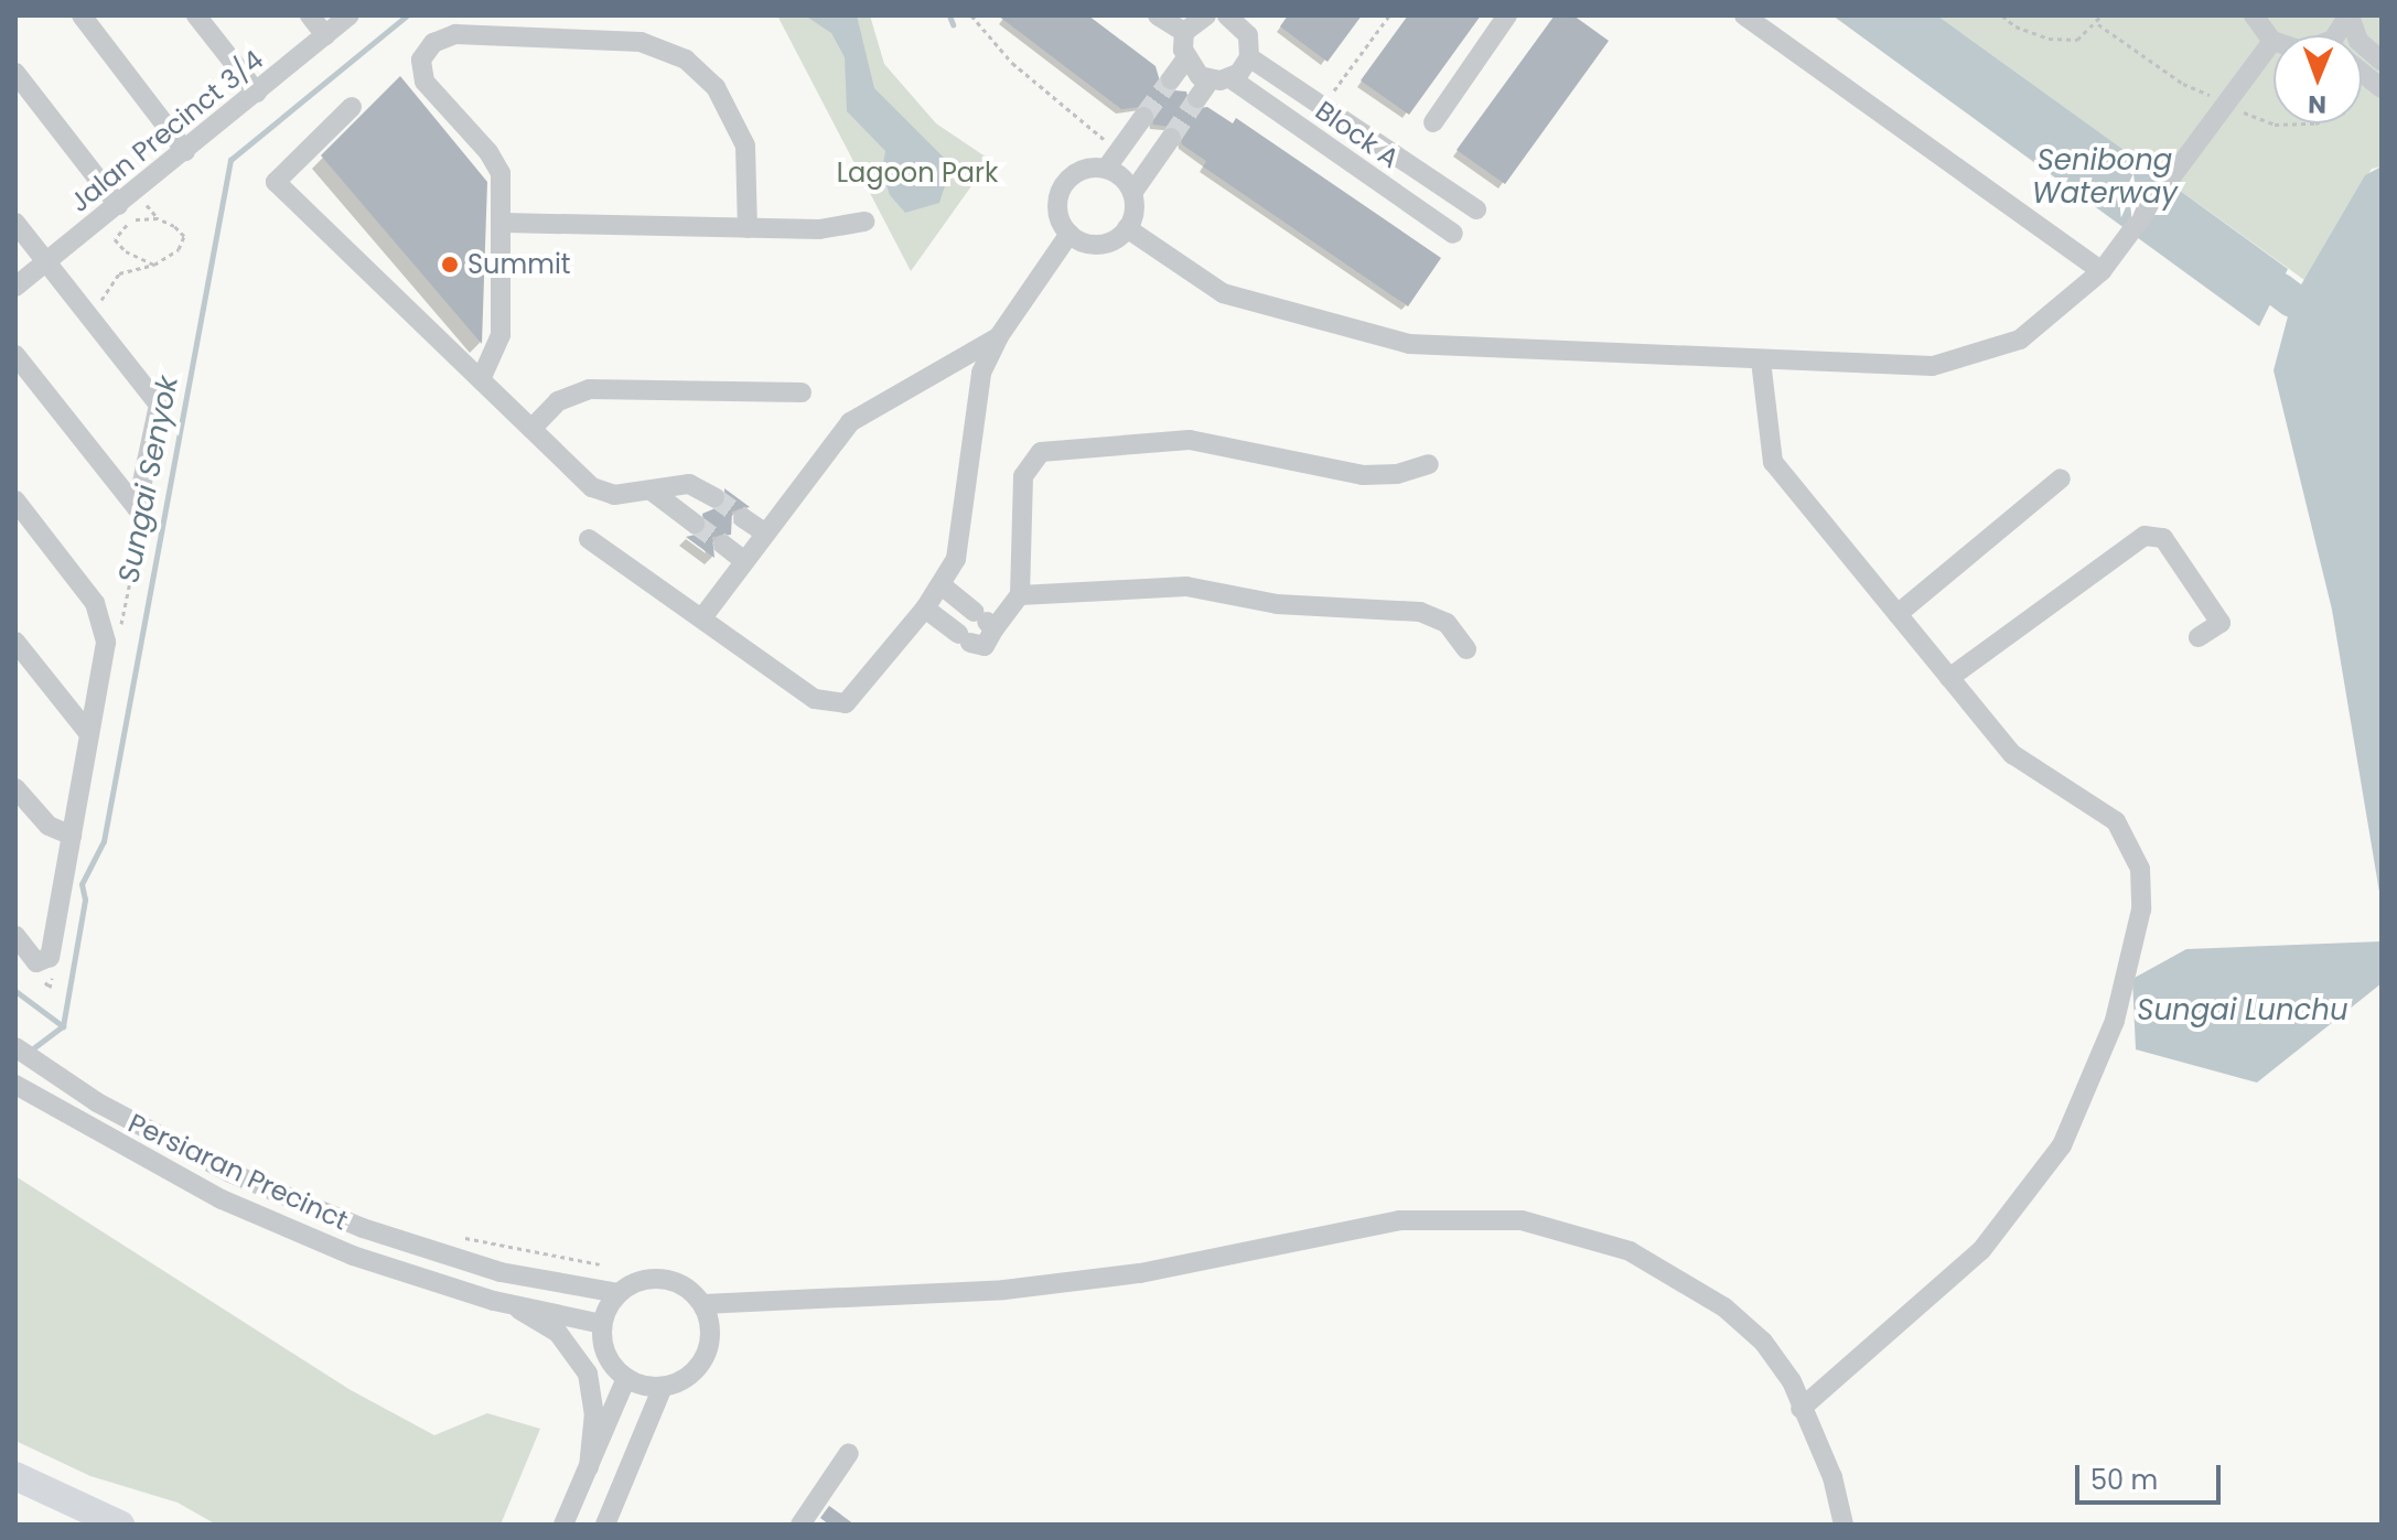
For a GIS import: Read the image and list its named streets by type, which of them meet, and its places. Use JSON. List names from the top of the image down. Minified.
{"streets":{"street":["Jalan Precinct 3/4","Block A","Persiaran Precinct"]},"water":["Senibong Waterway","Sungai Senyok","Sungai Lunchu"],"parks":["Lagoon Park"],"places":["Summit"],"scale_bar":"50 m","north":"bottom"}
